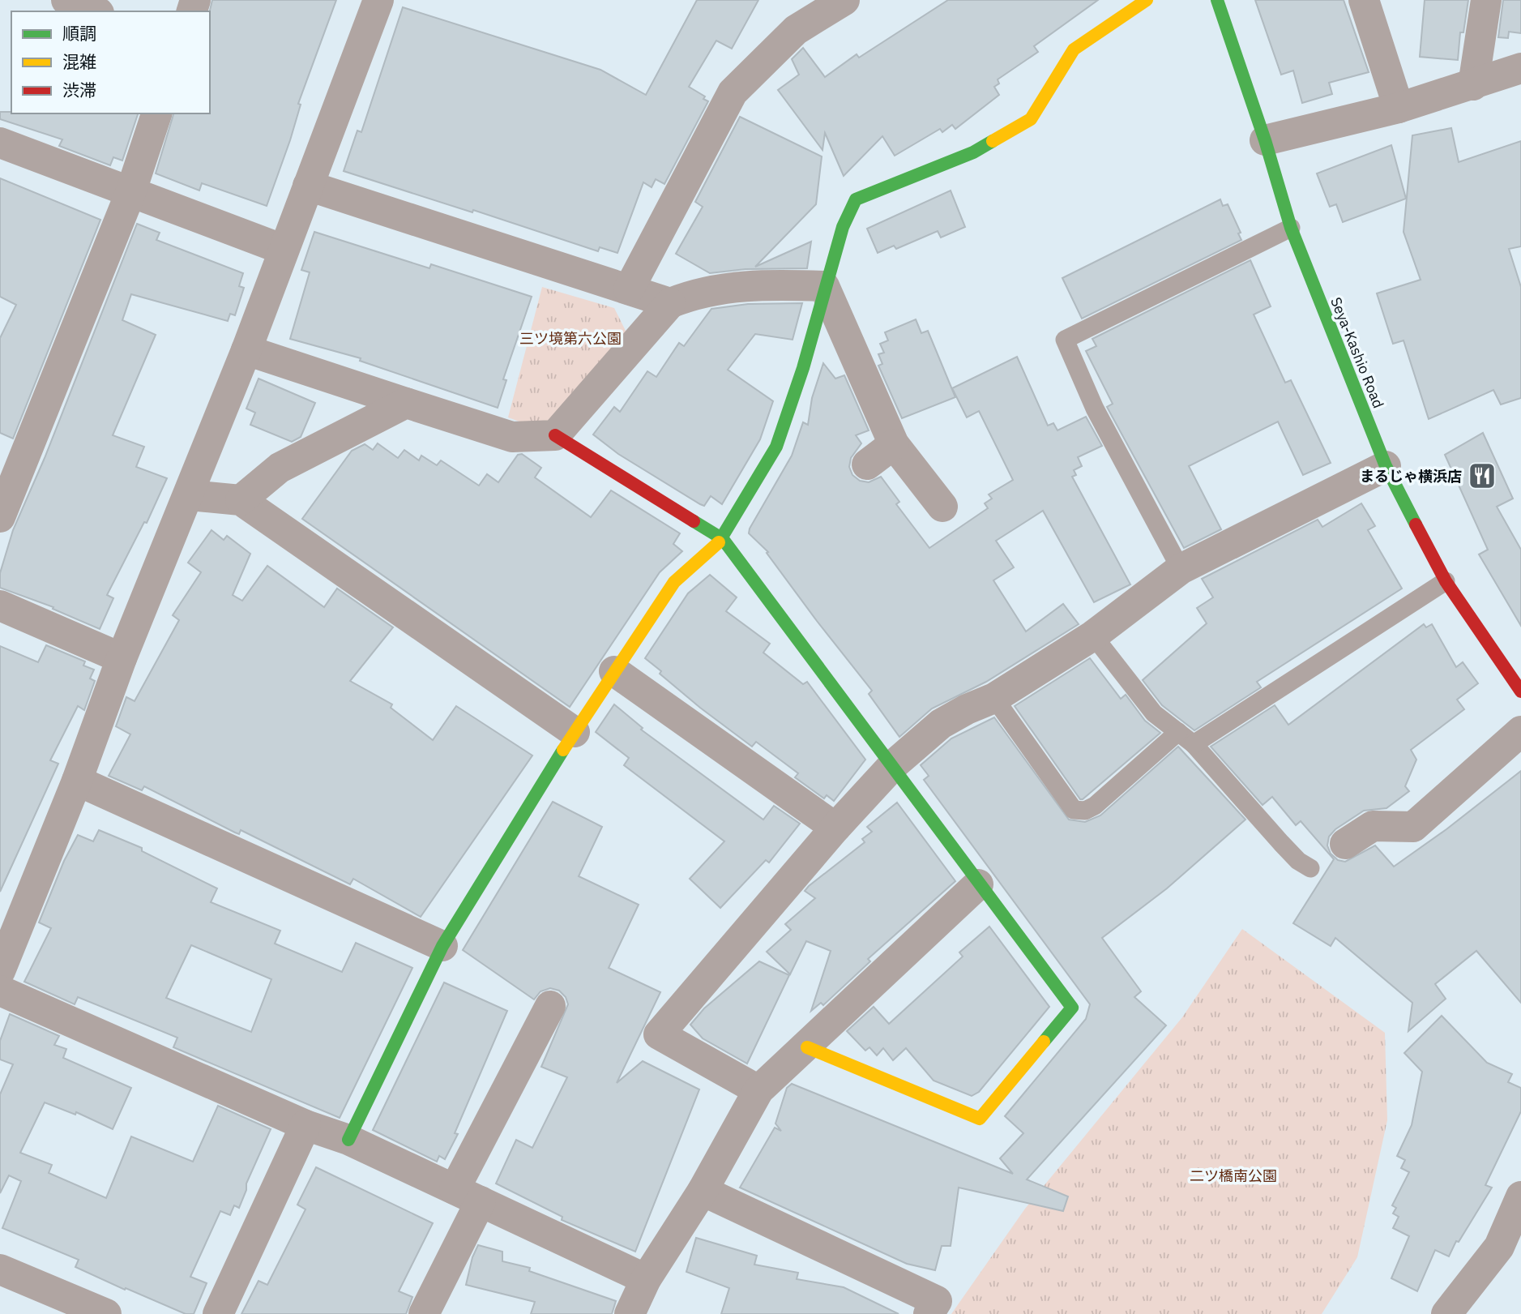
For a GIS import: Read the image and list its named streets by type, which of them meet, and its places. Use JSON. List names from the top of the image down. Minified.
{"streets":{"street":["Seya-Kashio Road"]},"parks":["三ツ境第六公園","二ツ橋南公園"],"places":{"restaurant":["まるじゃ横浜店"]},"legend":["順調","混雑","渋滞"]}
